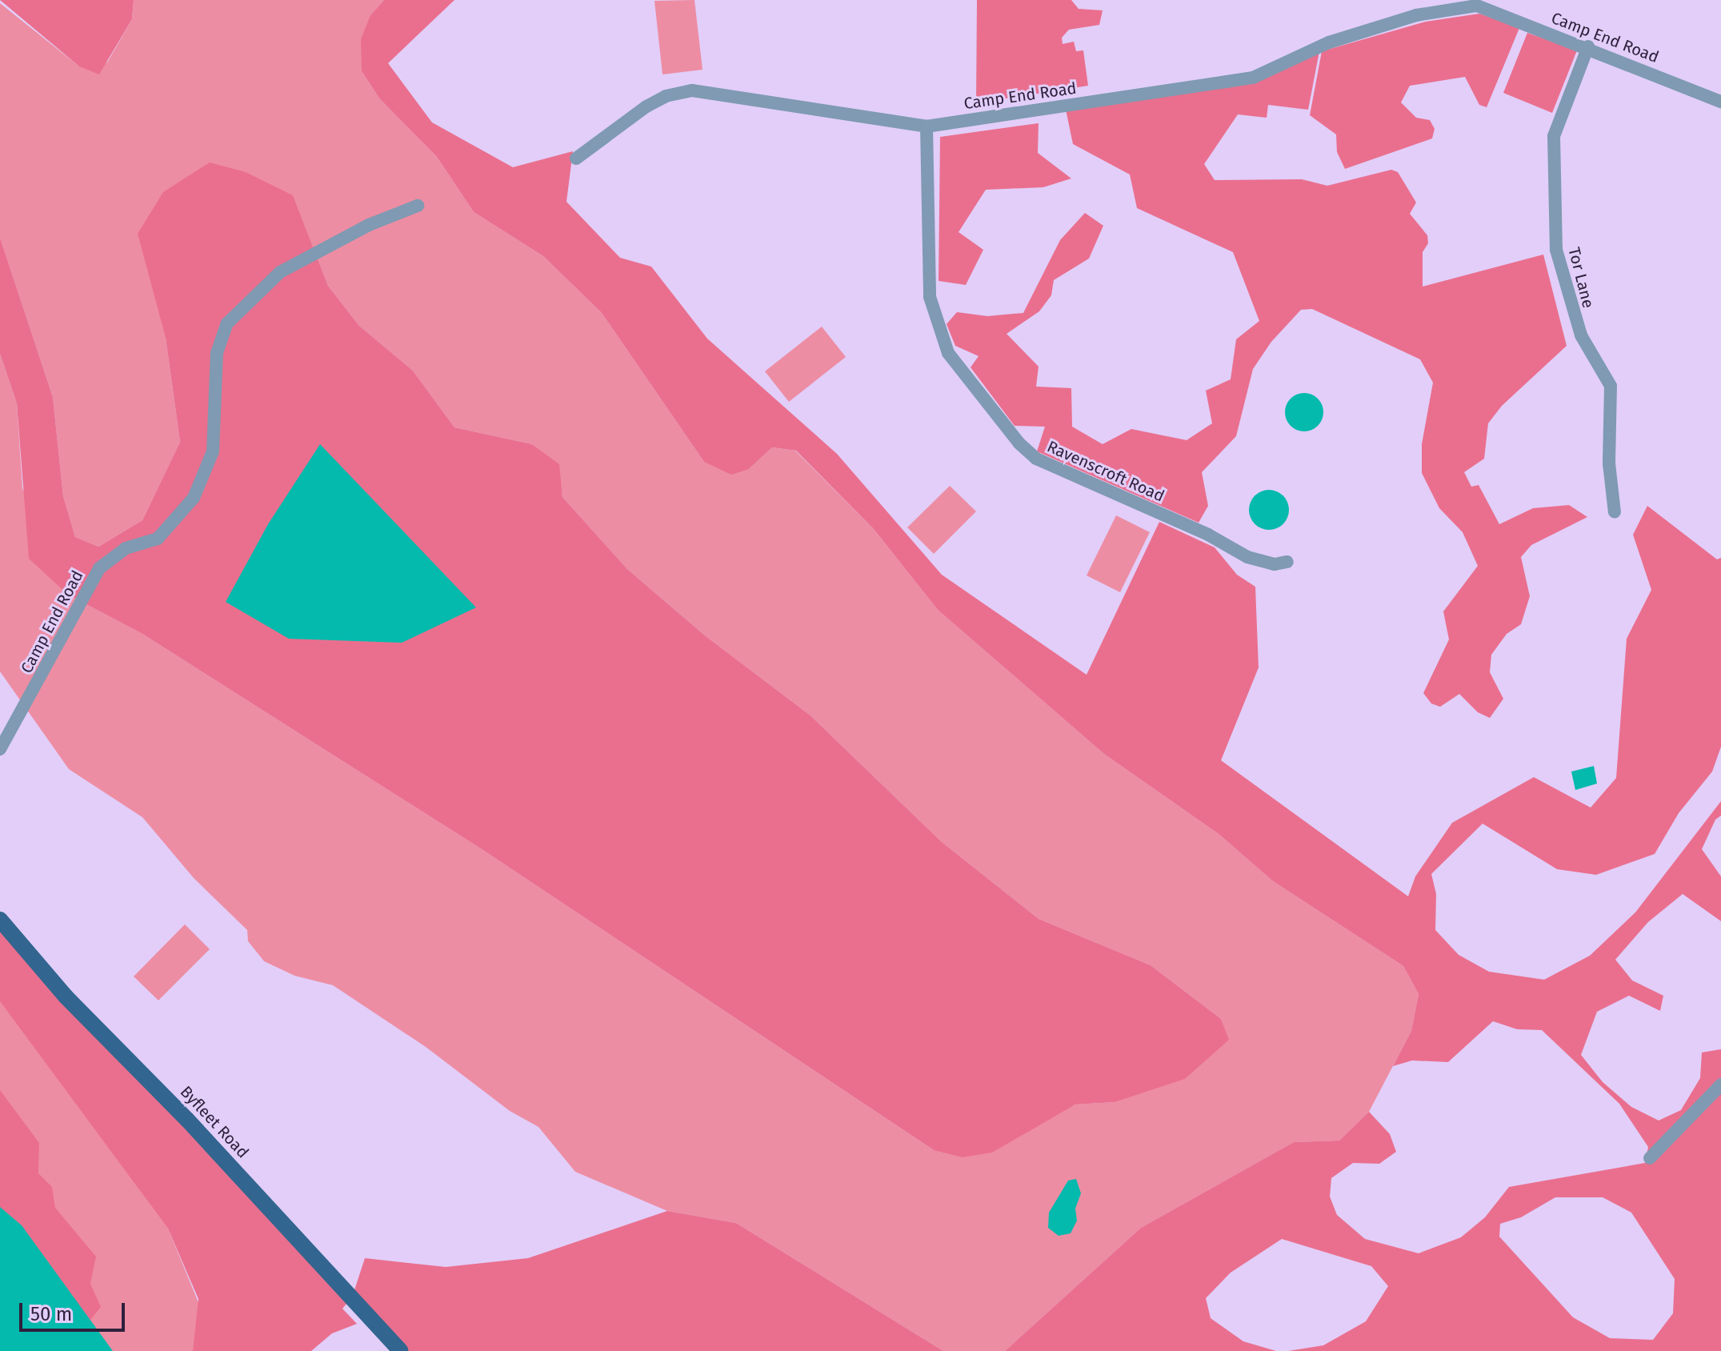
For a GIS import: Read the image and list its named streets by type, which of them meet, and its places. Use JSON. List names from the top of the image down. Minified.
{"streets":{"main road":["Byfleet Road"],"street":["Camp End Road","Tor Lane","Ravenscroft Road"]},"crossings":[["Camp End Road","Tor Lane"],["Camp End Road","Ravenscroft Road"]],"scale_bar":"50 m"}
